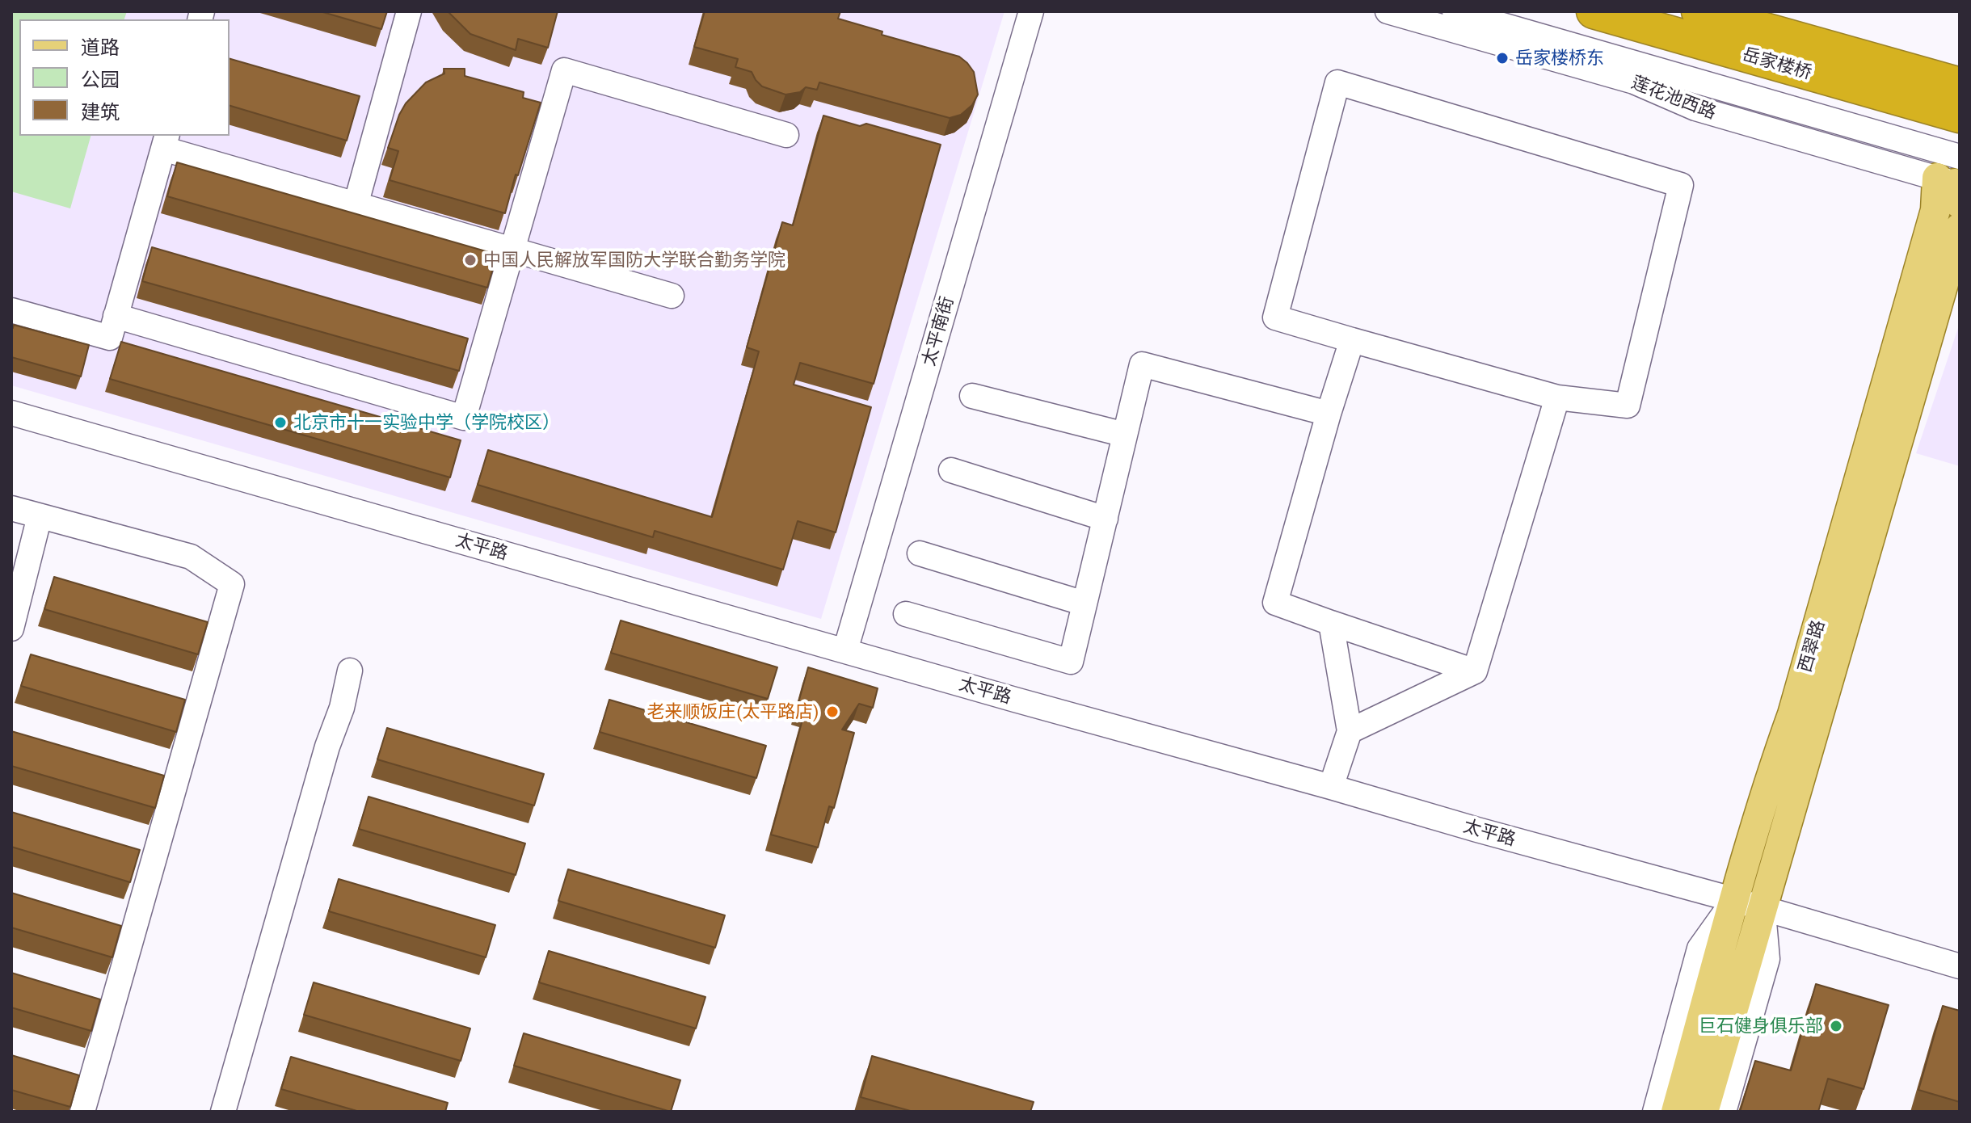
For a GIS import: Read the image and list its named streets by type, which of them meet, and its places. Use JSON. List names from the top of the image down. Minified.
{"streets":{"highway":["岳家楼桥"],"main road":["西翠路"],"street":["莲花池西路","太平南街","太平路"]},"crossings":[["莲花池西路","西翠路"],["太平南街","太平路"],["太平路","西翠路"]],"places":["岳家楼桥东","中国人民解放军国防大学联合勤务学院","北京市十一实验中学（学院校区）","老来顺饭庄(太平路店)","巨石健身俱乐部"],"legend":["道路","公园","建筑"]}
